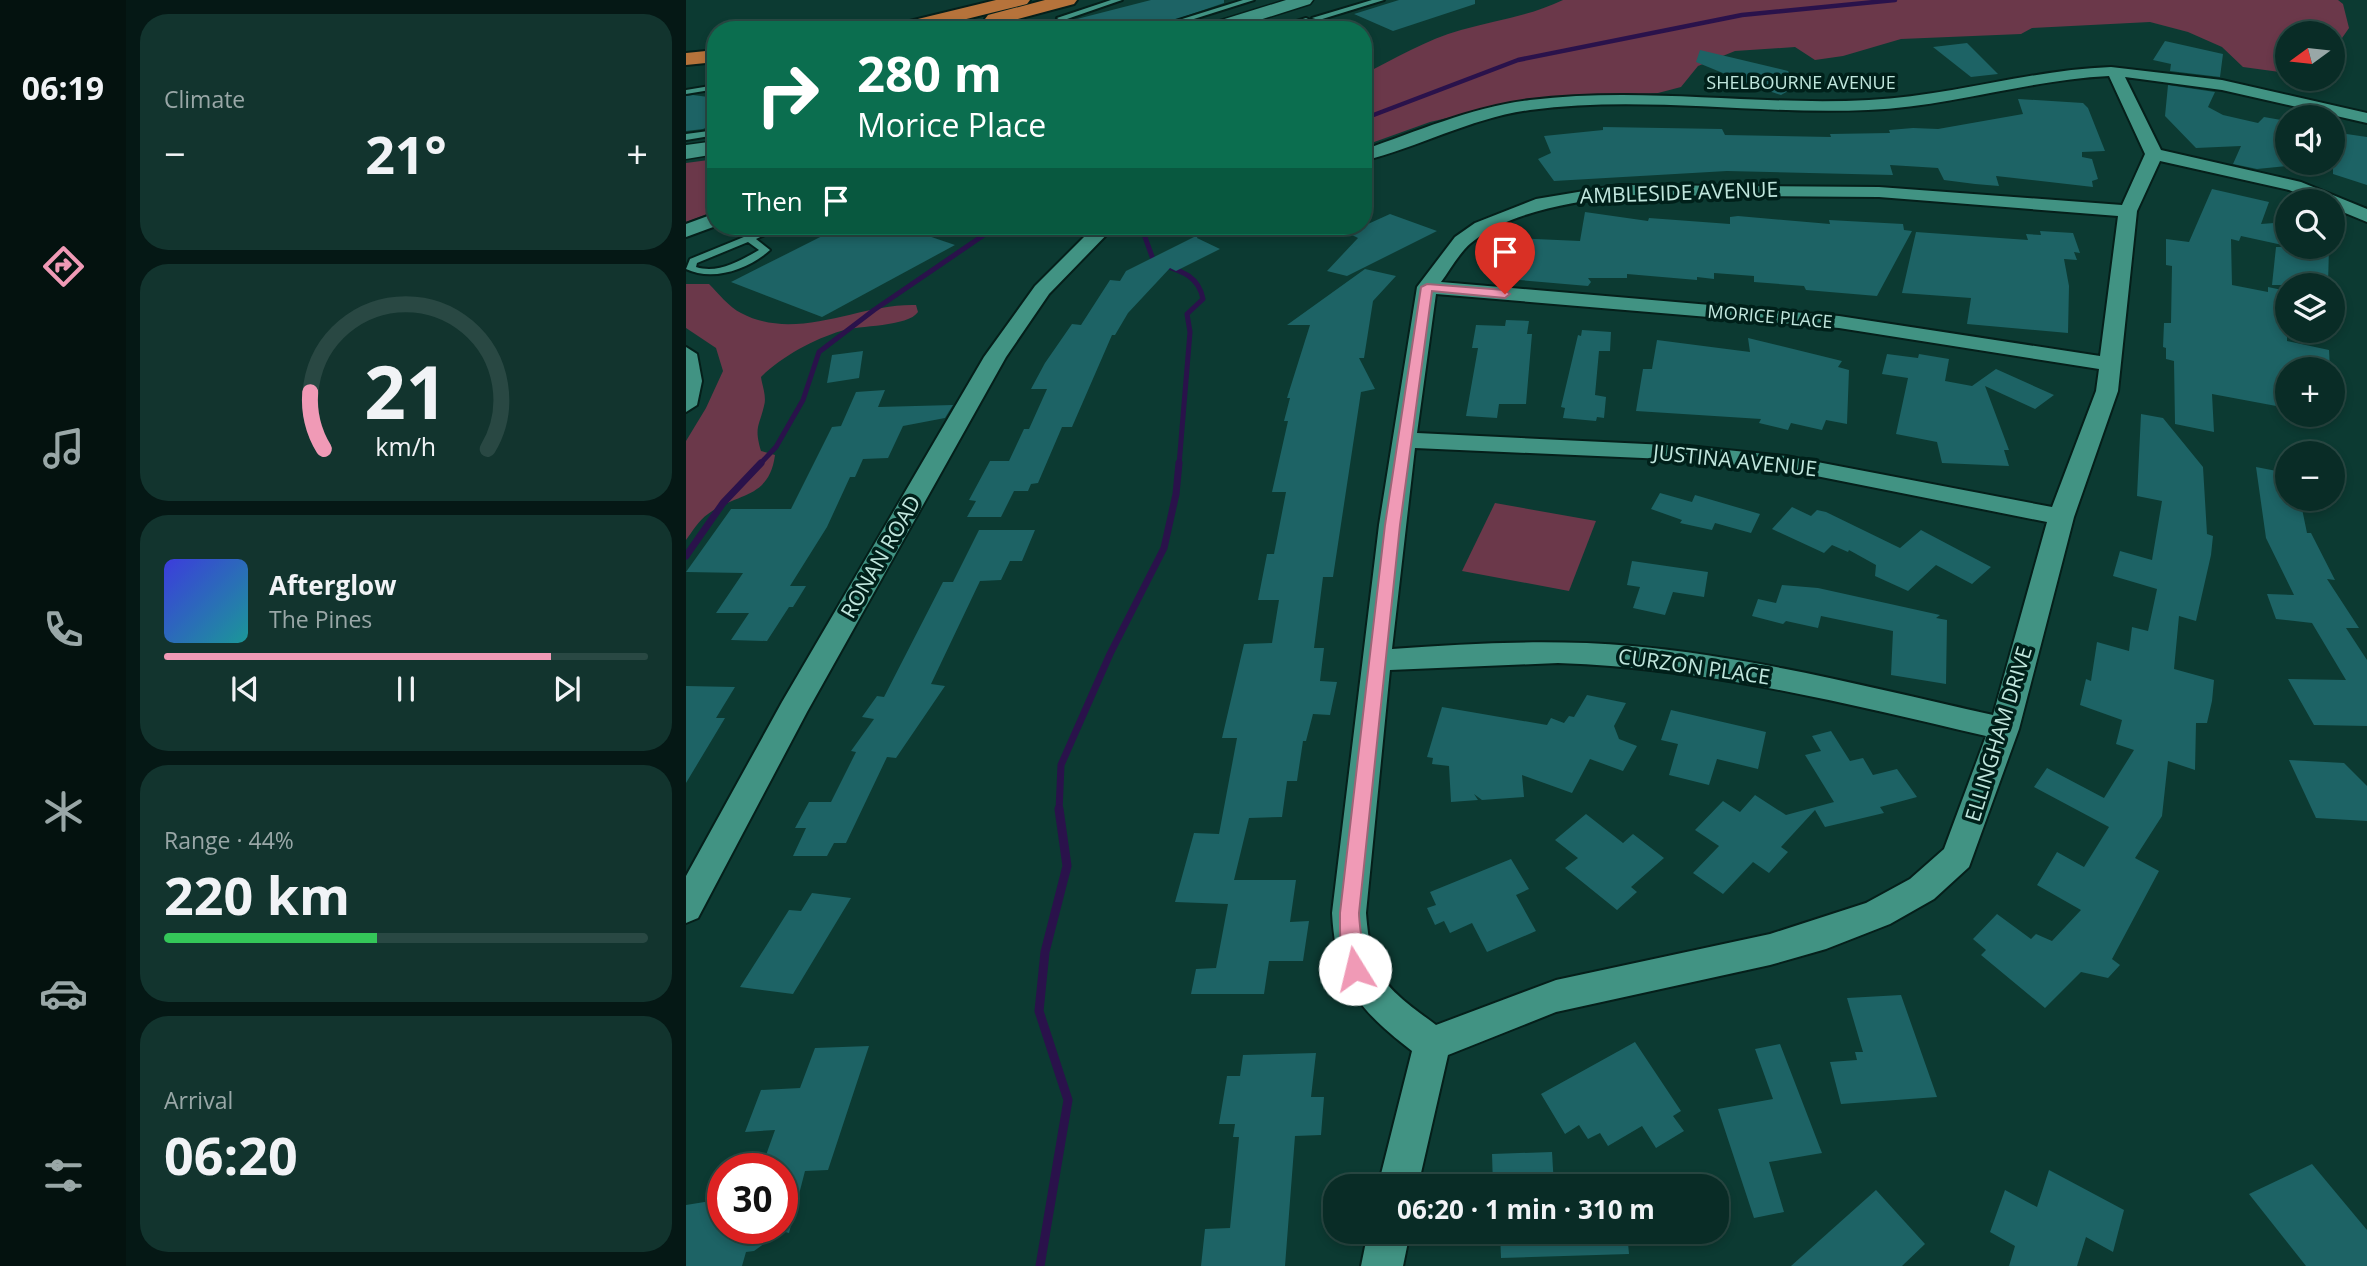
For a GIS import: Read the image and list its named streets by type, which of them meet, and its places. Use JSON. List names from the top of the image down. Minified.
{"streets":{"street":["SHELBOURNE AVENUE","AMBLESIDE AVENUE","MORICE PLACE","JUSTINA AVENUE","RONAN ROAD","CURZON PLACE","ELLINGHAM DRIVE"]},"crossings":[["AMBLESIDE AVENUE","MORICE PLACE"],["AMBLESIDE AVENUE","JUSTINA AVENUE"],["AMBLESIDE AVENUE","CURZON PLACE"],["AMBLESIDE AVENUE","ELLINGHAM DRIVE"],["MORICE PLACE","ELLINGHAM DRIVE"],["JUSTINA AVENUE","ELLINGHAM DRIVE"],["CURZON PLACE","ELLINGHAM DRIVE"]],"north":"left","page":{"tabs":"06:19","tile":["Climate",["Range · 44%","220 km"],["Arrival","06:20"]],"map_buttons":["+","−"],"turn":["280 m","Morice Place"],"heat":["−","21°","+"],"then":"Then","song":["Afterglow","The Pines"],"limit":"30","trip":"06:20 · 1 min · 310 m","gauge":["21","km/h"]}}
